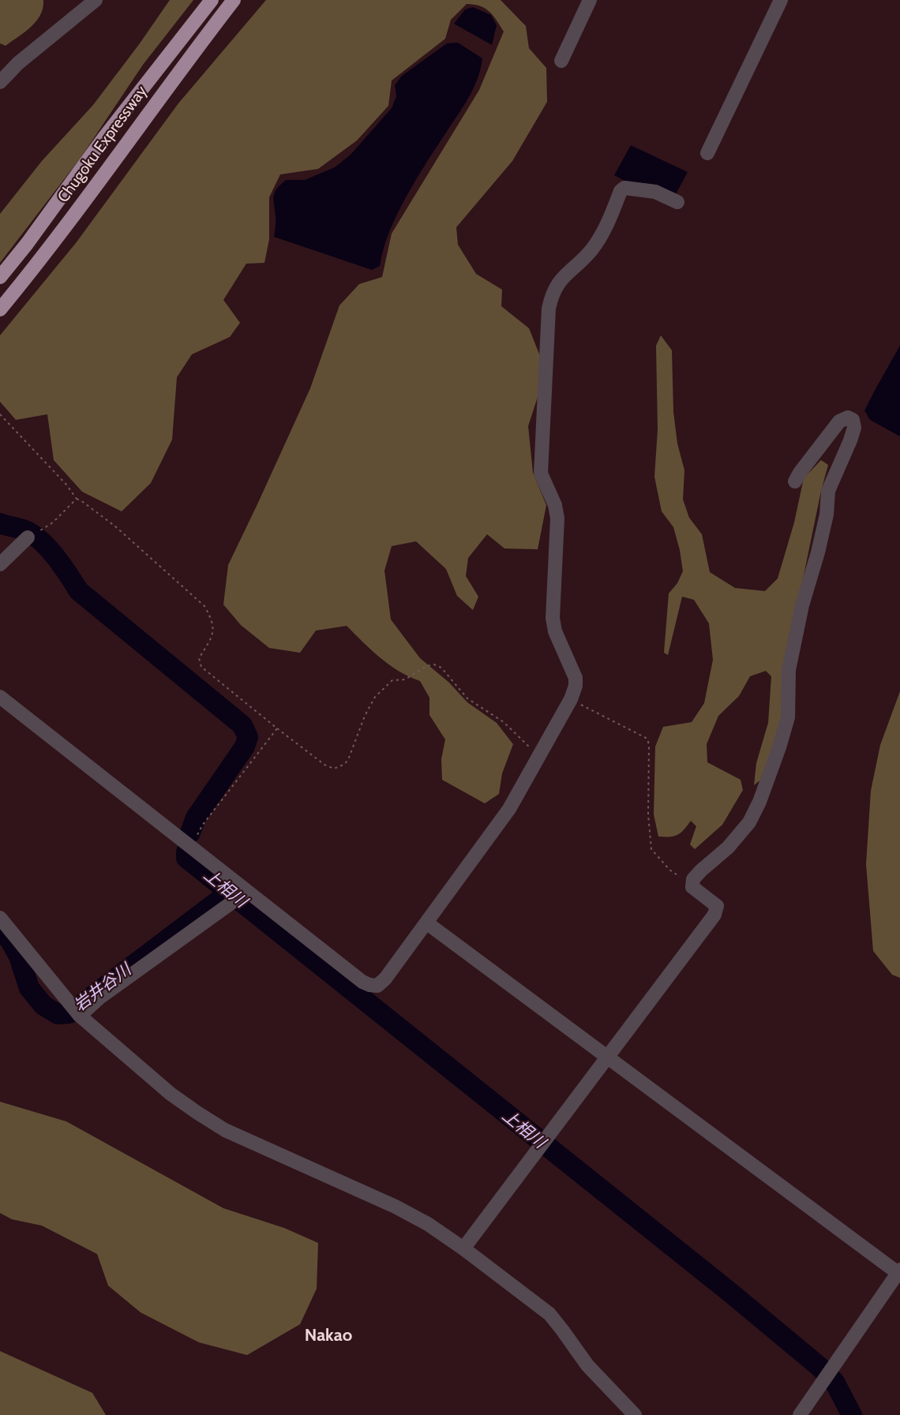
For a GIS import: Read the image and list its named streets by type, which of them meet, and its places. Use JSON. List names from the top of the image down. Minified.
{"streets":{"highway":["Chugoku Expressway"]},"districts":["Nakao"],"water":["上相川","岩井谷川"]}
